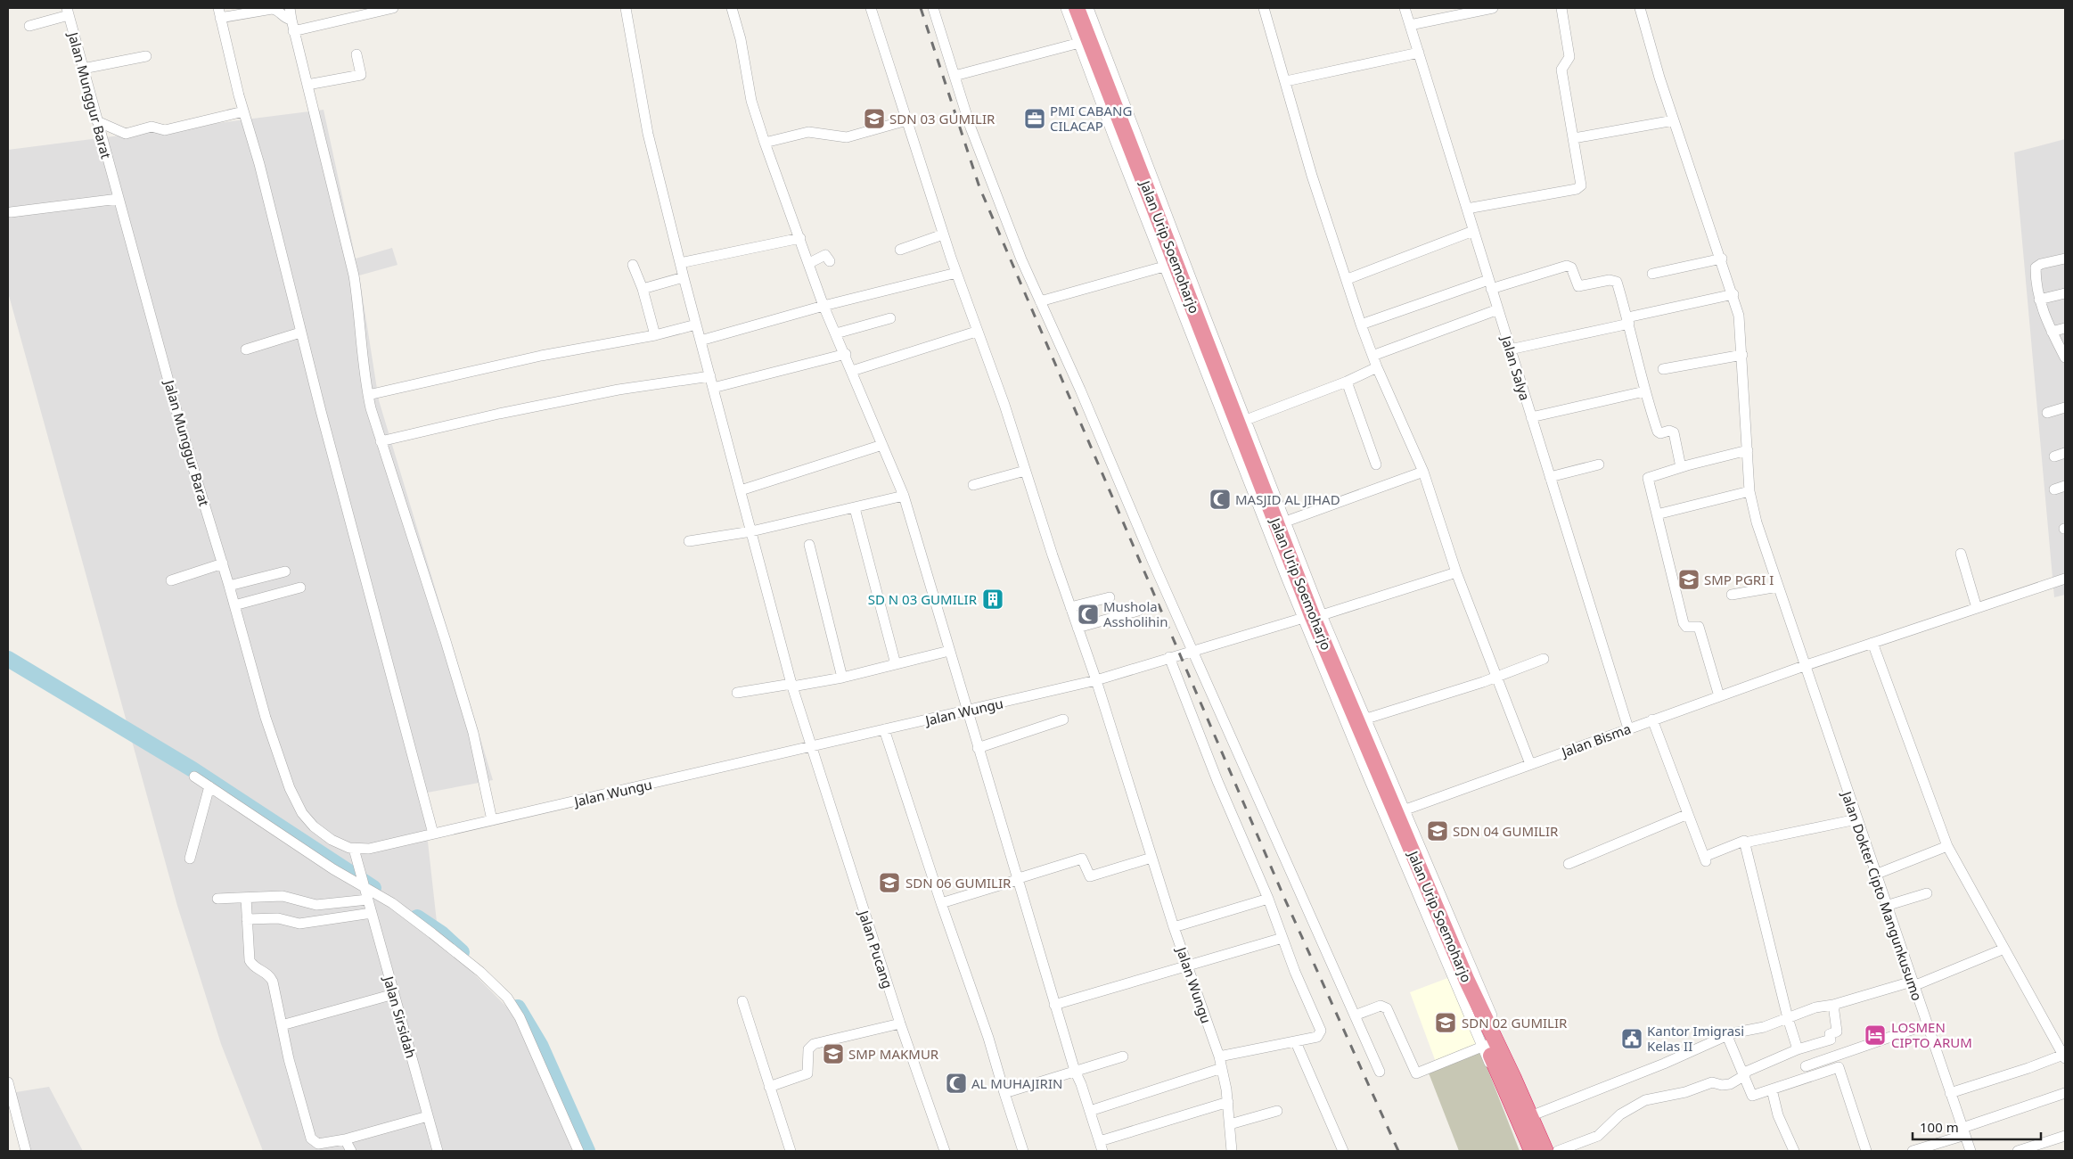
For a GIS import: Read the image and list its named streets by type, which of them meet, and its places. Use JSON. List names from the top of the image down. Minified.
{"streets":{"highway":["Jalan Urip Soemoharjo"],"street":["Jalan Munggur Barat","Jalan Salya","Jalan Wungu","Jalan Bisma","Jalan Dokter Cipto Mangunkusumo","Jalan Pucang","Jalan Sirsidah"]},"crossings":[["Jalan Munggur Barat","Jalan Wungu"],["Jalan Munggur Barat","Jalan Sirsidah"],["Jalan Urip Soemoharjo","Jalan Bisma"],["Jalan Salya","Jalan Bisma"],["Jalan Wungu","Jalan Pucang"],["Jalan Wungu","Jalan Sirsidah"],["Jalan Bisma","Jalan Dokter Cipto Mangunkusumo"]],"places":{"school or university":["SDN 03 GUMILIR","SMP PGRI I","SDN 04 GUMILIR","SDN 06 GUMILIR","SDN 02 GUMILIR","SMP MAKMUR"],"office":["PMI CABANG CILACAP"],"mosque":["MASJID AL JIHAD","Mushola Assholihin","AL MUHAJIRIN"],"building":["SD N 03 GUMILIR"],"hotel":["LOSMEN CIPTO ARUM"],"public building":["Kantor Imigrasi Kelas II"]},"scale_bar":"100 m"}
